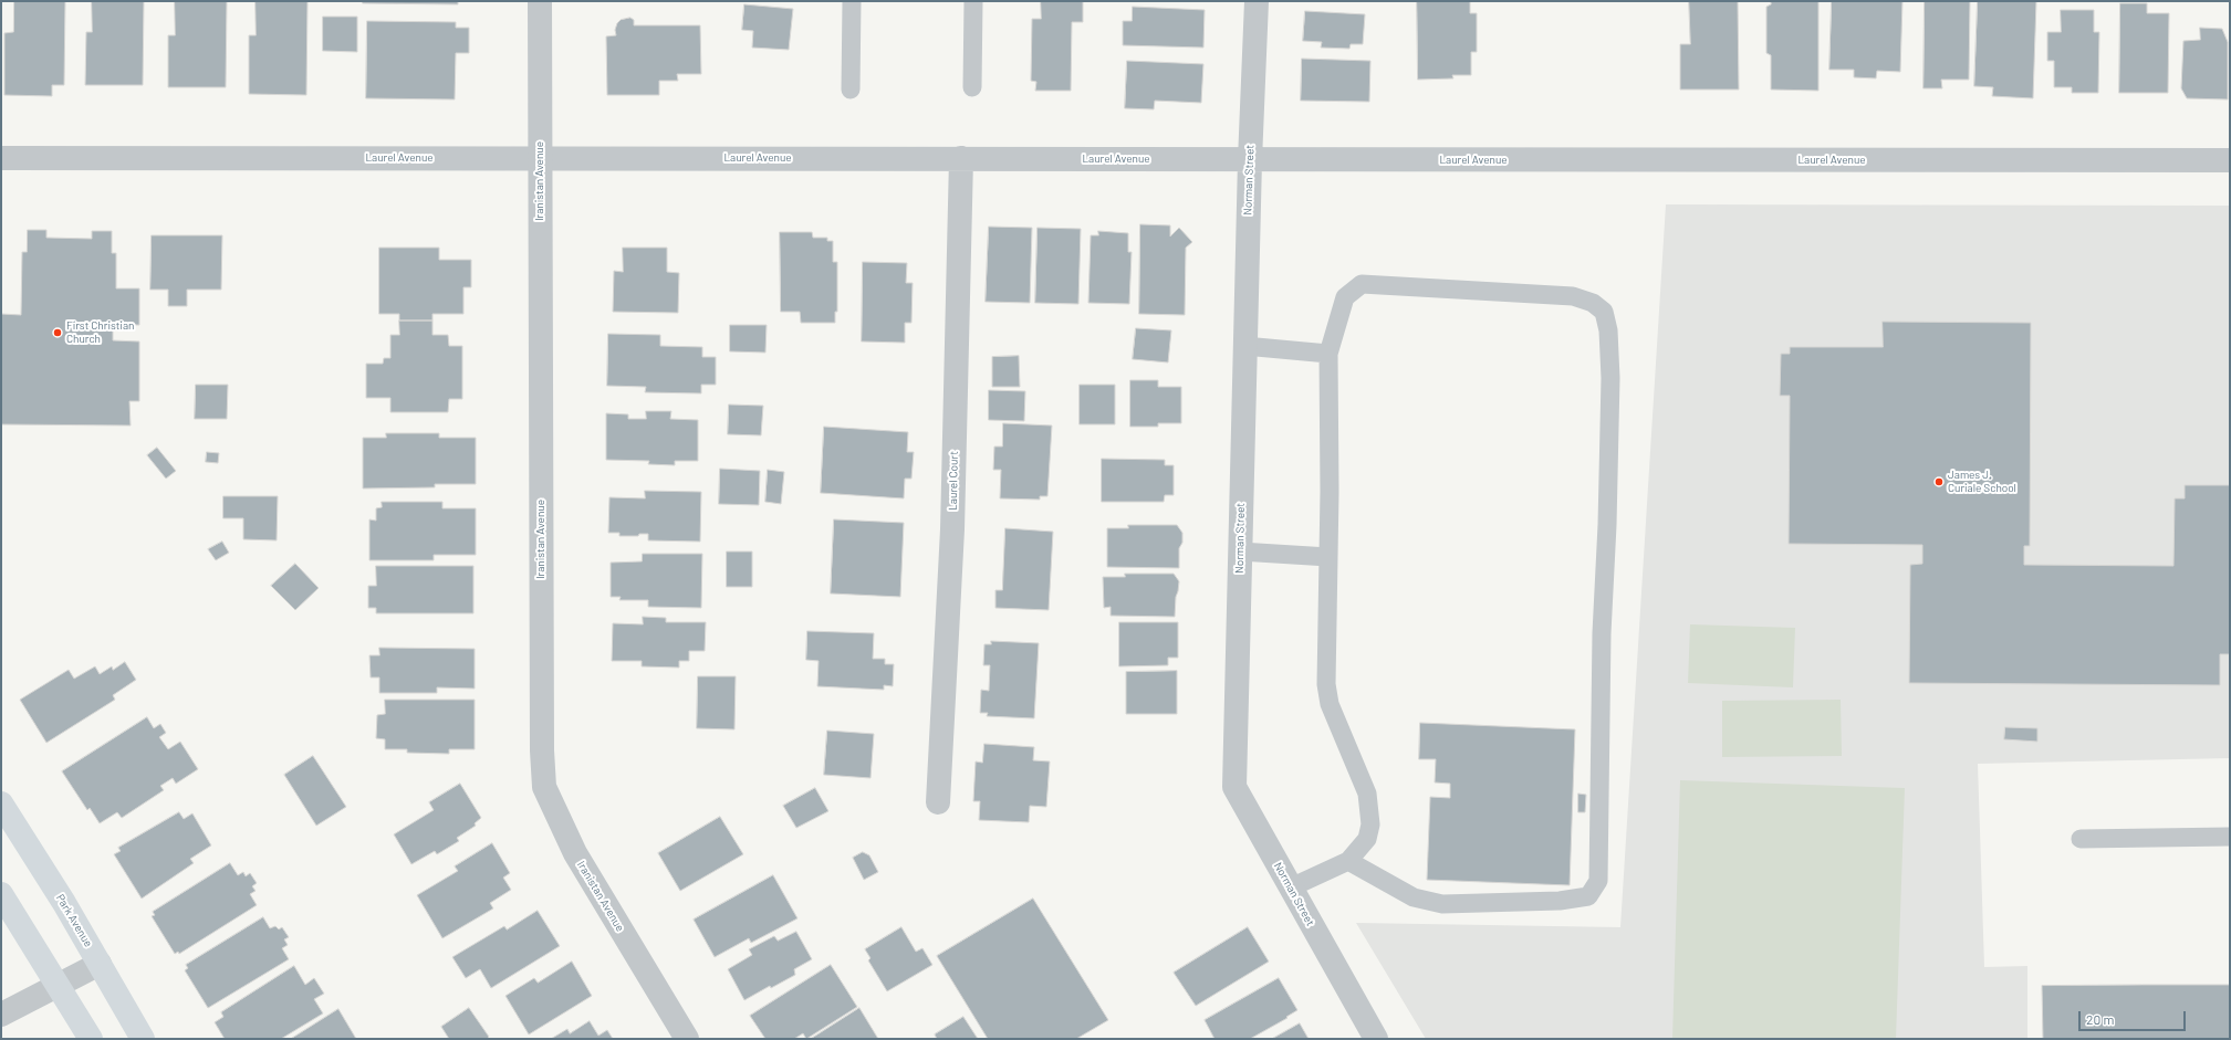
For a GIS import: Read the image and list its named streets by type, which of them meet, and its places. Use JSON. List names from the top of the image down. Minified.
{"streets":{"main road":["Park Avenue"],"street":["Laurel Avenue","Norman Street","Iranistan Avenue","Laurel Court"]},"crossings":[["Laurel Avenue","Norman Street"],["Laurel Avenue","Iranistan Avenue"],["Laurel Avenue","Laurel Court"]],"places":["First Christian Church","James J. Curiale School"],"scale_bar":"20 m"}
